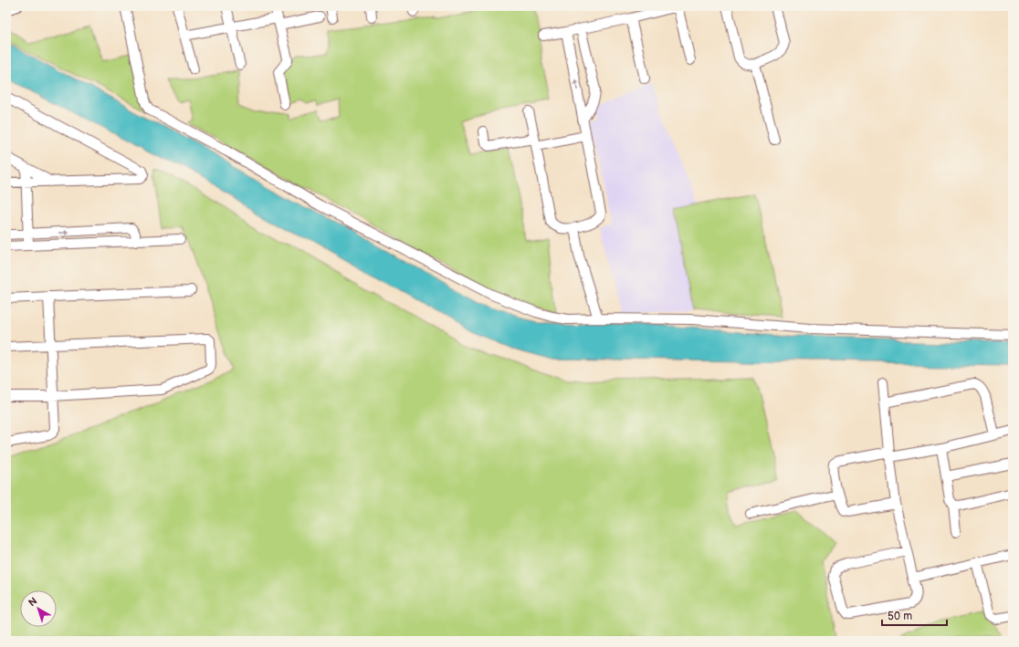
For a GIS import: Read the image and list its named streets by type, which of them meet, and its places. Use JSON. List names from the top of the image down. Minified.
{"scale_bar":"50 m","north":"top left"}
